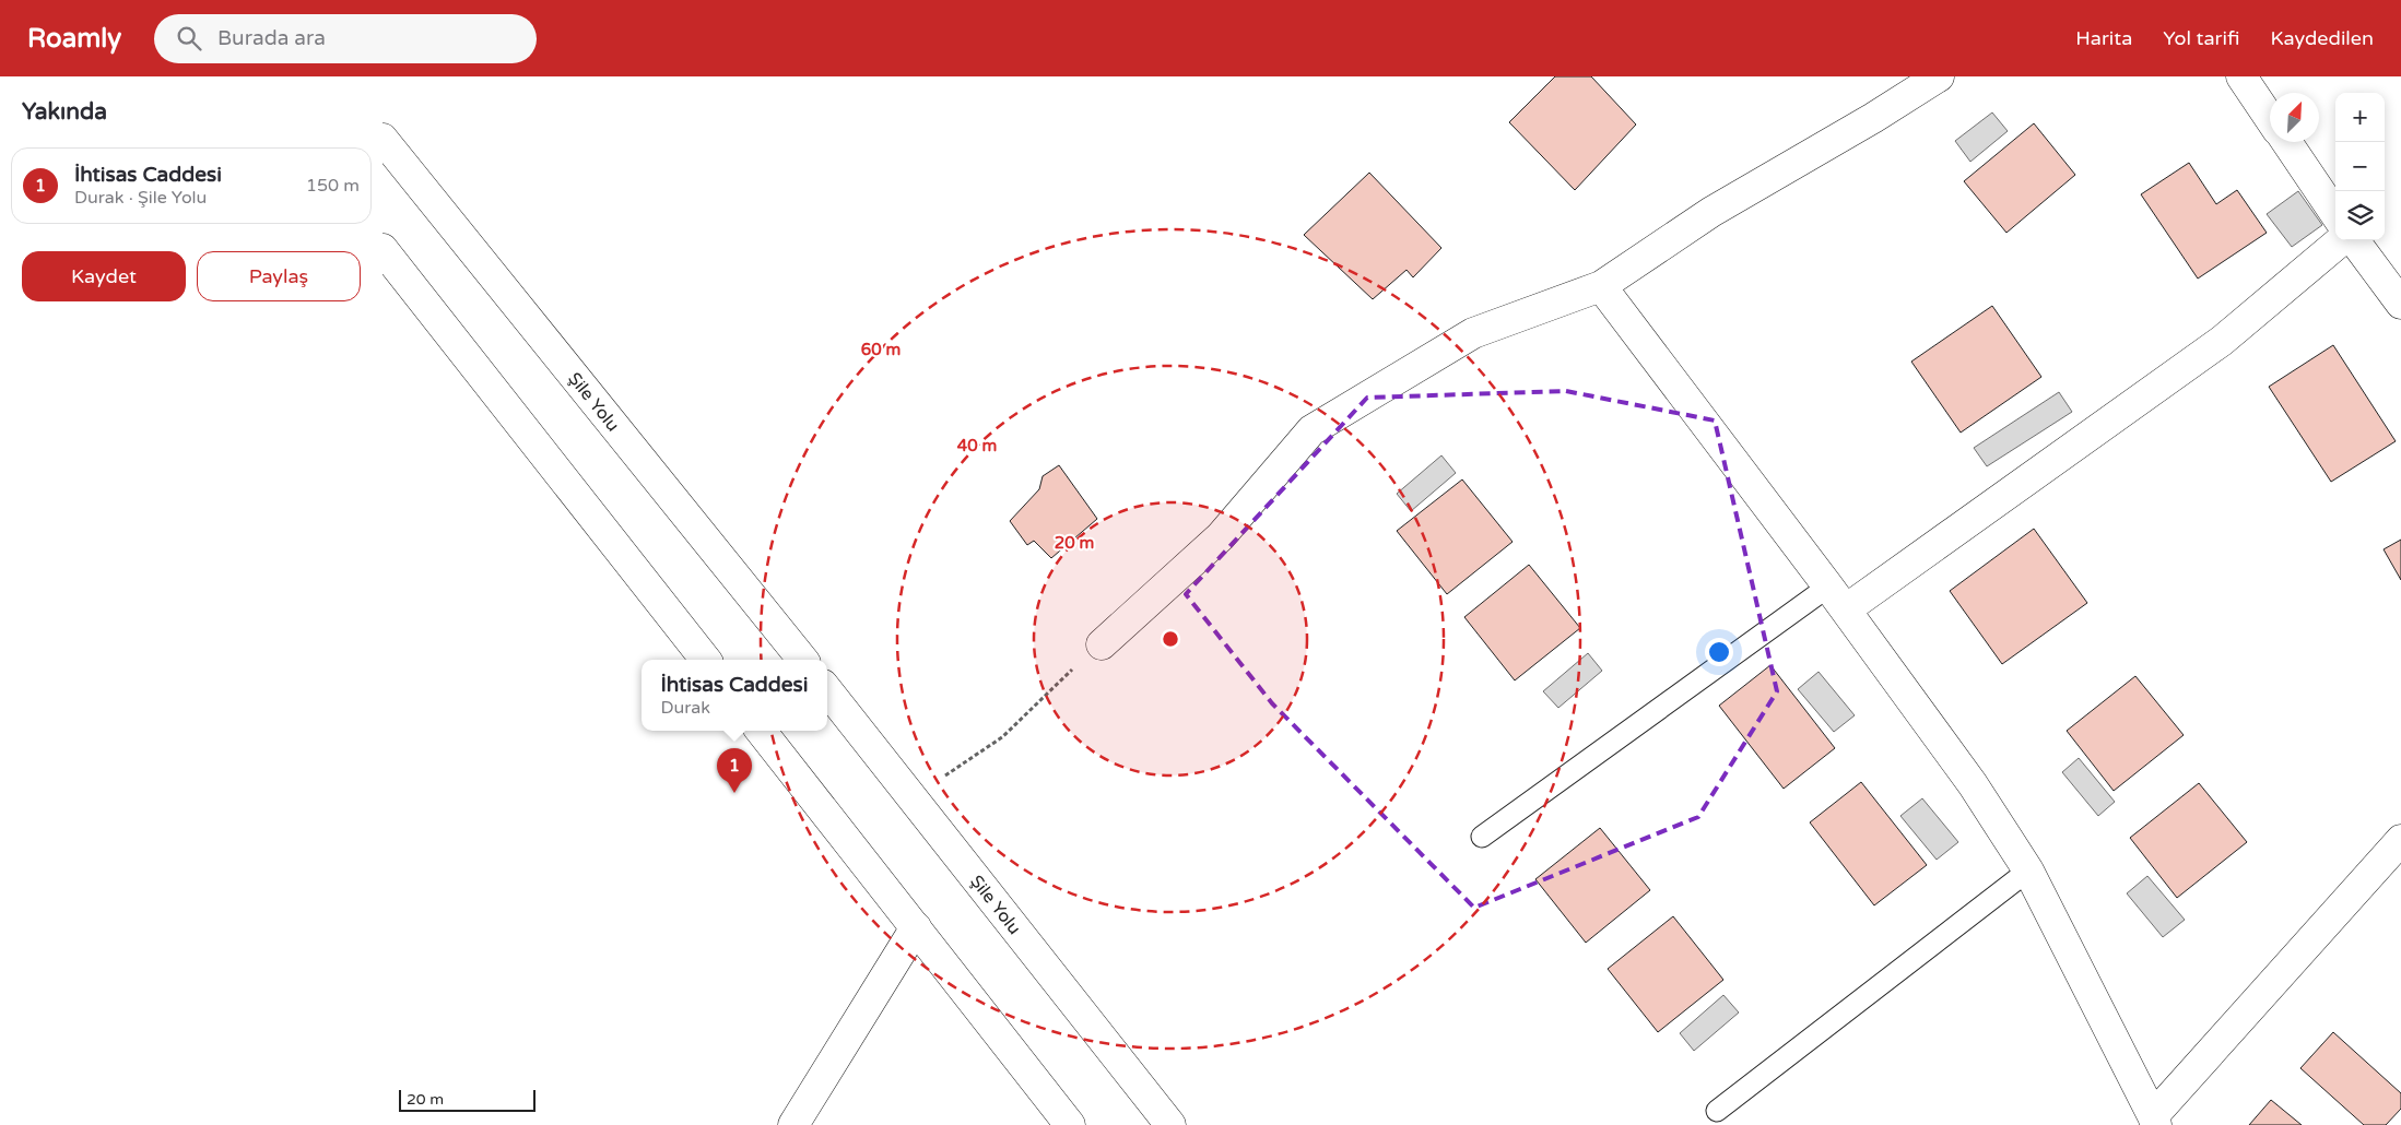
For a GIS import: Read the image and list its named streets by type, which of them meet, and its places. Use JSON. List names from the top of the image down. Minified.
{"streets":{"main road":["Şile Yolu"]},"scale_bar":"20 m","north":"top right","page":{"header":"Roamly","search":"Burada ara","nav":["Harita","Yol tarifi","Kaydedilen"],"heading":"Yakında","map_buttons":["+","−"],"list":[{"mark":"1","name":"İhtisas Caddesi","note":"Durak · Şile Yolu","value":"150 m"}],"buttons":["Kaydet","Paylaş"],"popup":["İhtisas Caddesi","Durak"],"pins":"1","scale":"20 m"},"rings":["60 m","40 m","20 m"]}
